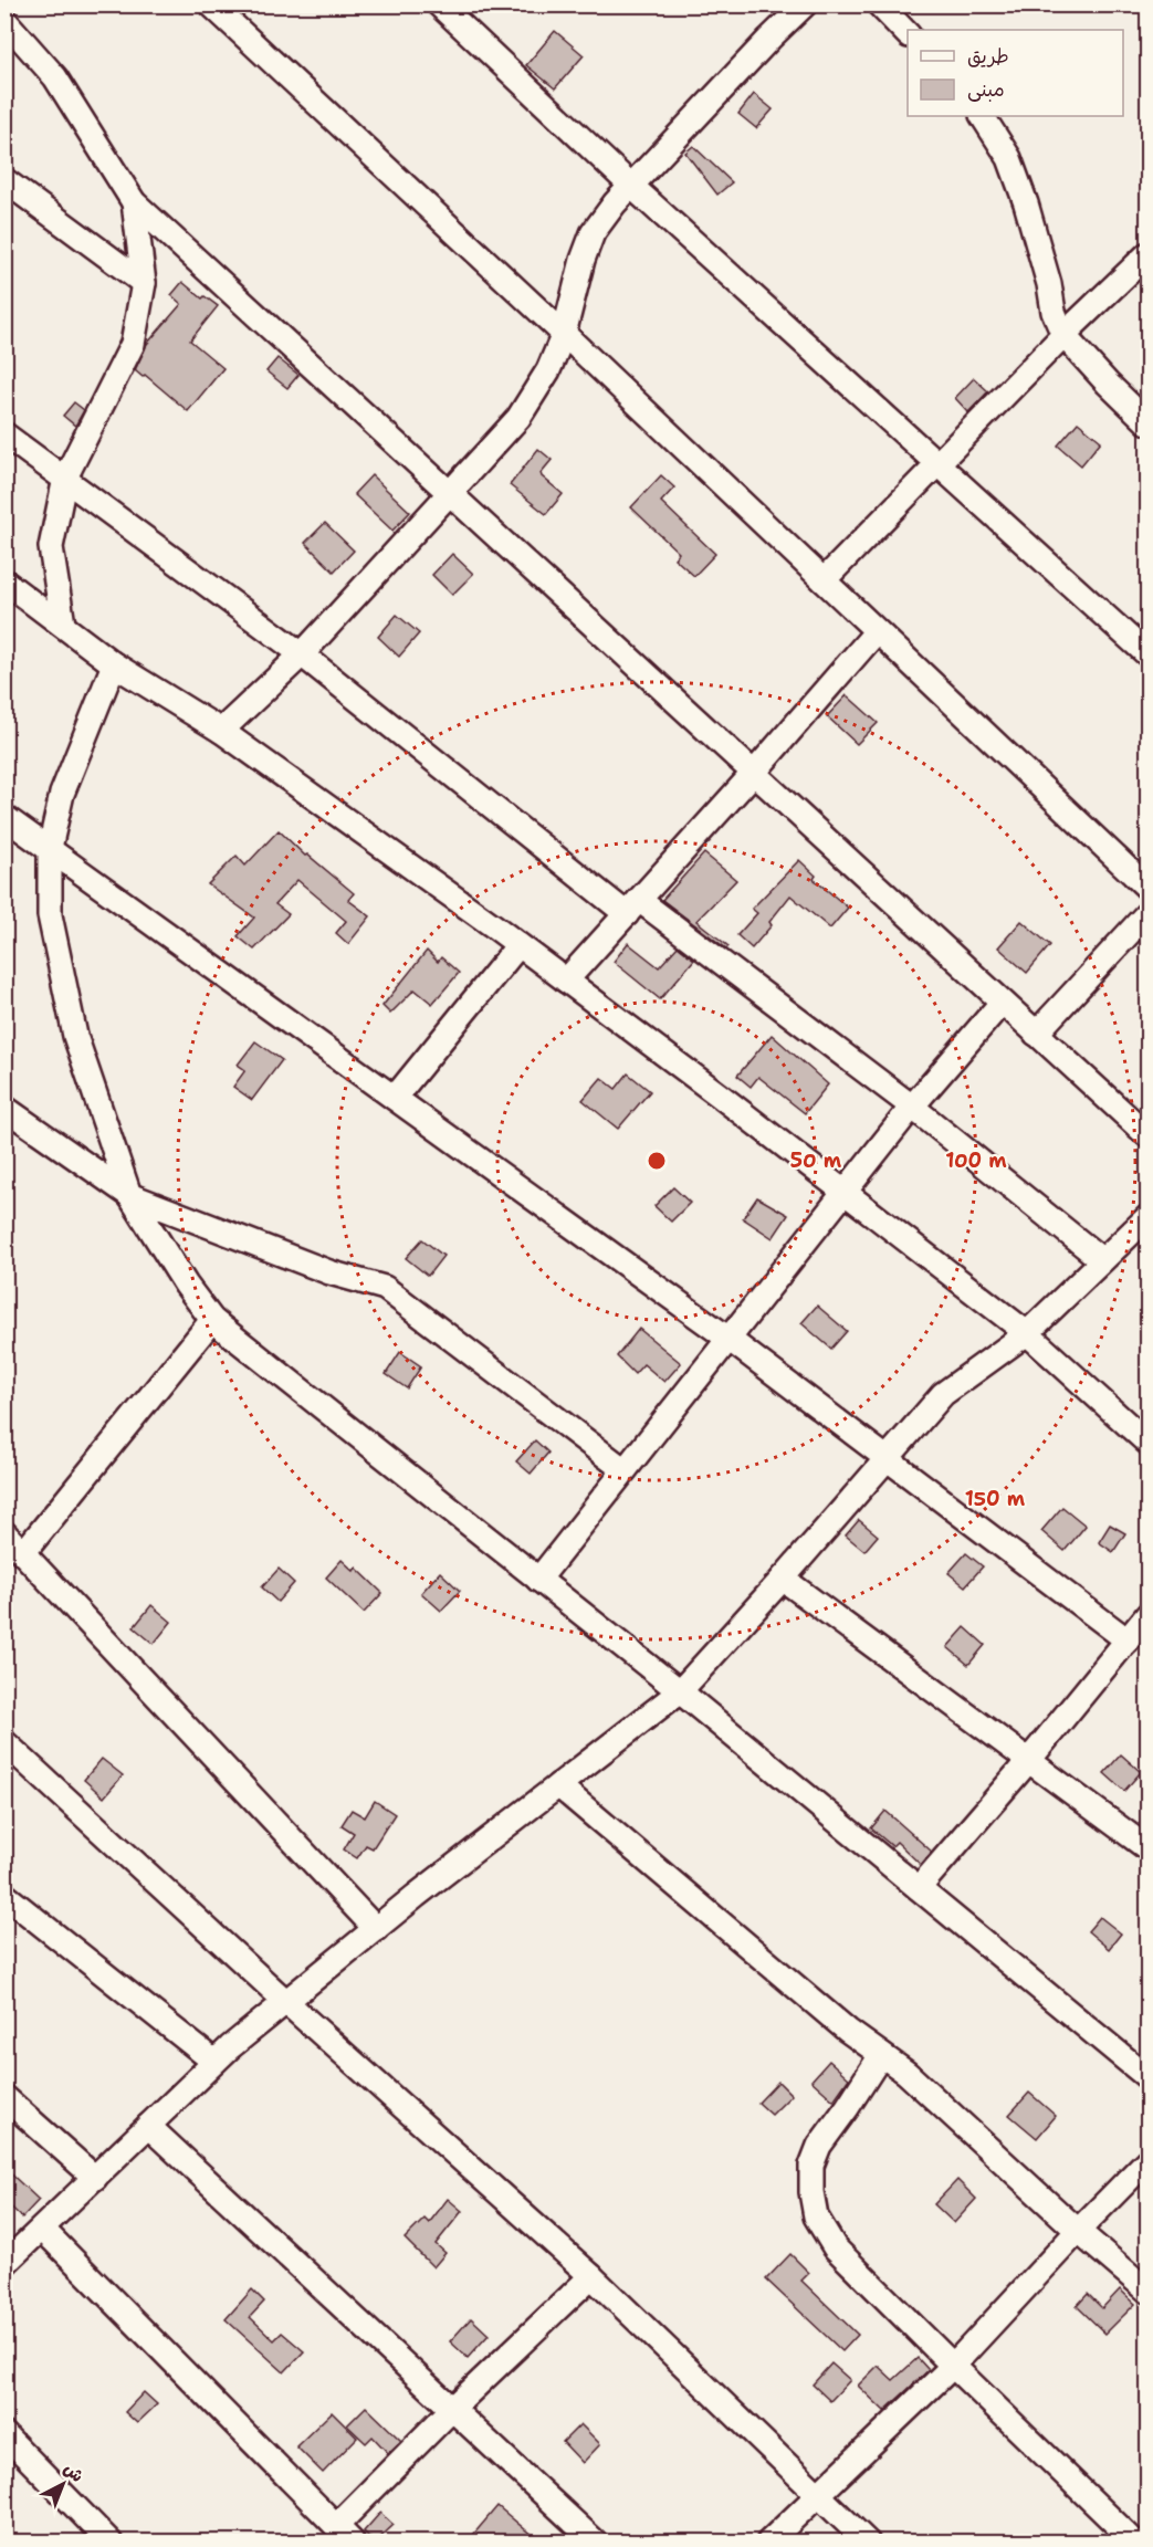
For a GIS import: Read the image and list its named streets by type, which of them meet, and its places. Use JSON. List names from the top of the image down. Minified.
{"legend":["طريق","مبنى"],"north":"top right","rings":["50 m","100 m","150 m"]}
